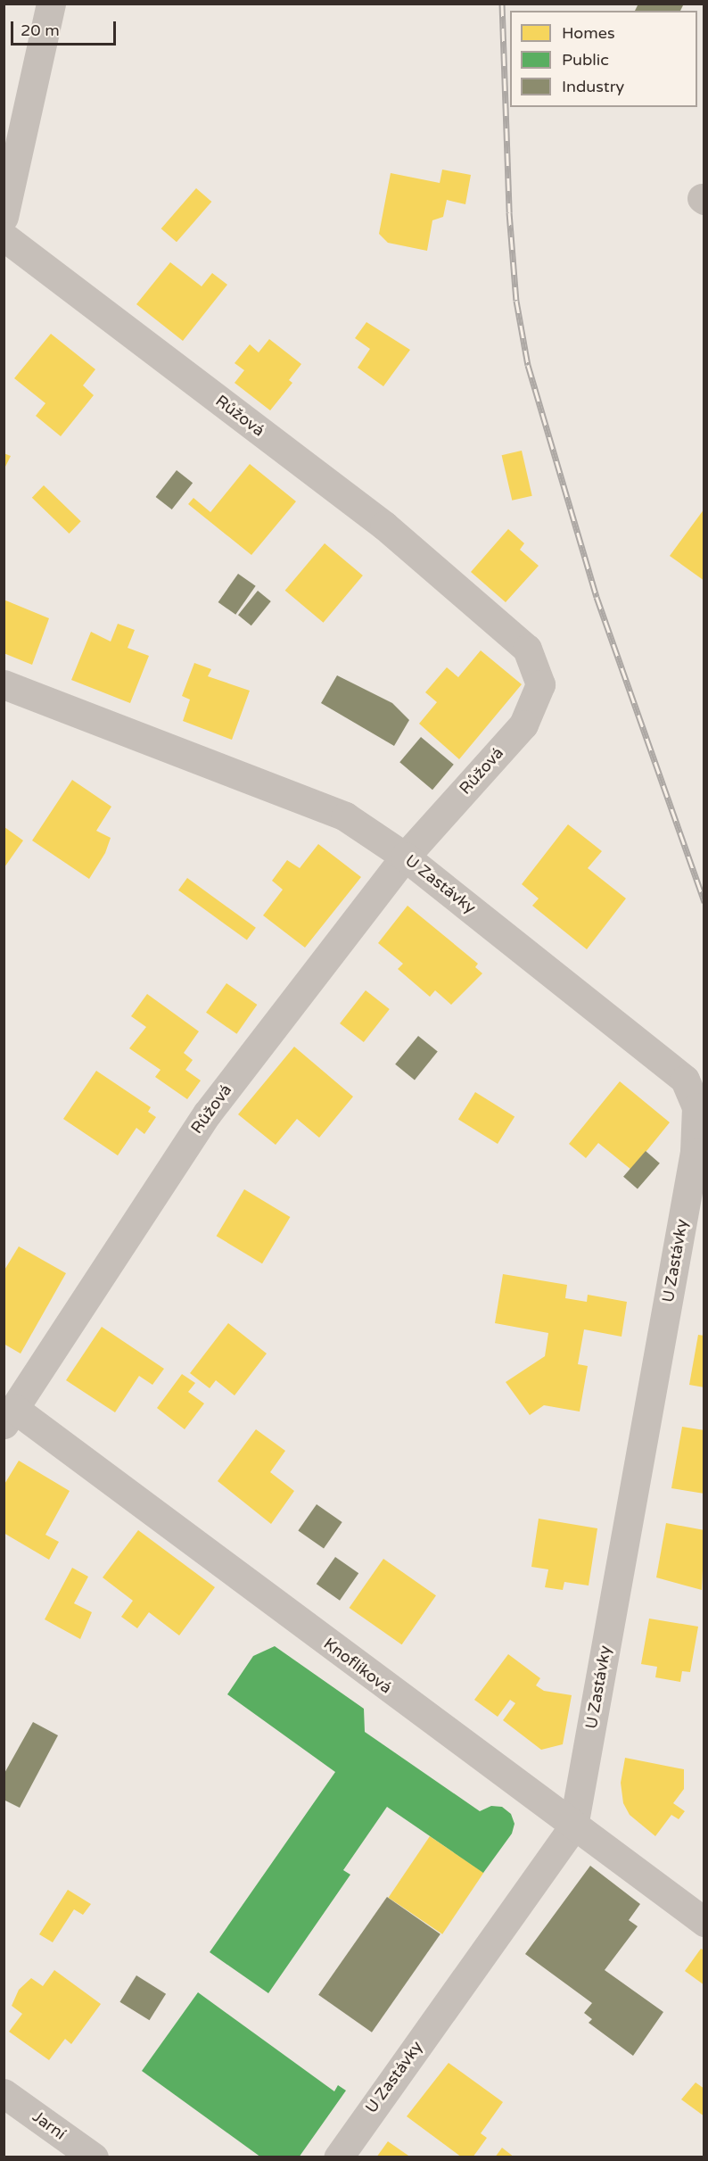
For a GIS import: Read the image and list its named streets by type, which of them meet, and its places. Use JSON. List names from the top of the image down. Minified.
{"streets":{"street":["Růžová","U Zastávky","Knoflíková","Jarní"]},"crossings":[["Růžová","U Zastávky"],["Růžová","Knoflíková"],["U Zastávky","Knoflíková"]],"legend":["Homes","Public","Industry"],"scale_bar":"20 m"}
